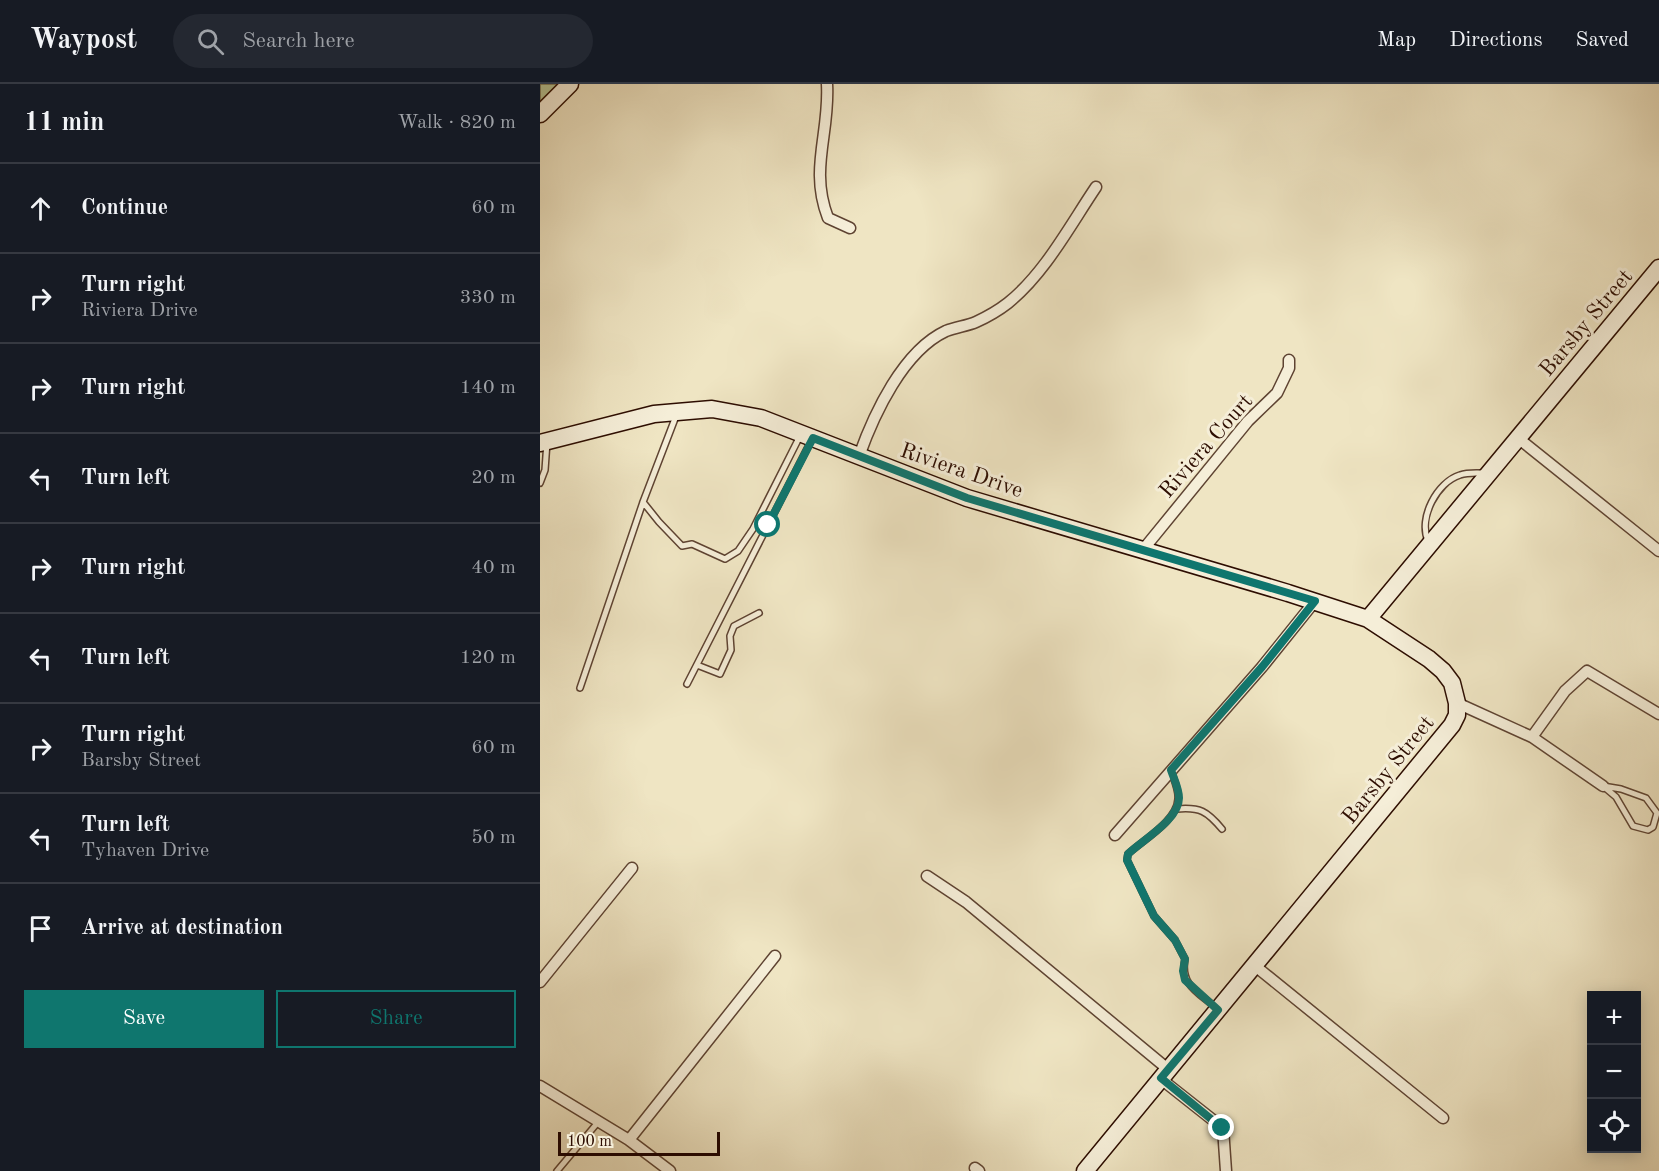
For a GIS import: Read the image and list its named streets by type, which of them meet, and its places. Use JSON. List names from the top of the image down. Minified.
{"streets":{"street":["Barsby Street","Riviera Court","Riviera Drive"]},"crossings":[["Barsby Street","Riviera Drive"],["Riviera Court","Riviera Drive"]],"scale_bar":"100 m","page":{"header":"Waypost","search":"Search here","nav":["Map","Directions","Saved"],"heading":["11 min","Walk · 820 m"],"list":[["Continue","60 m"],["Turn right","Riviera Drive","330 m"],["Turn right","140 m"],["Turn left","20 m"],["Turn right","40 m"],["Turn left","120 m"],["Turn right","Barsby Street","60 m"],["Turn left","Tyhaven Drive","50 m"],"Arrive at destination"],"buttons":["Save","Share"],"map_buttons":["+","−"],"scale":"100 m"}}
